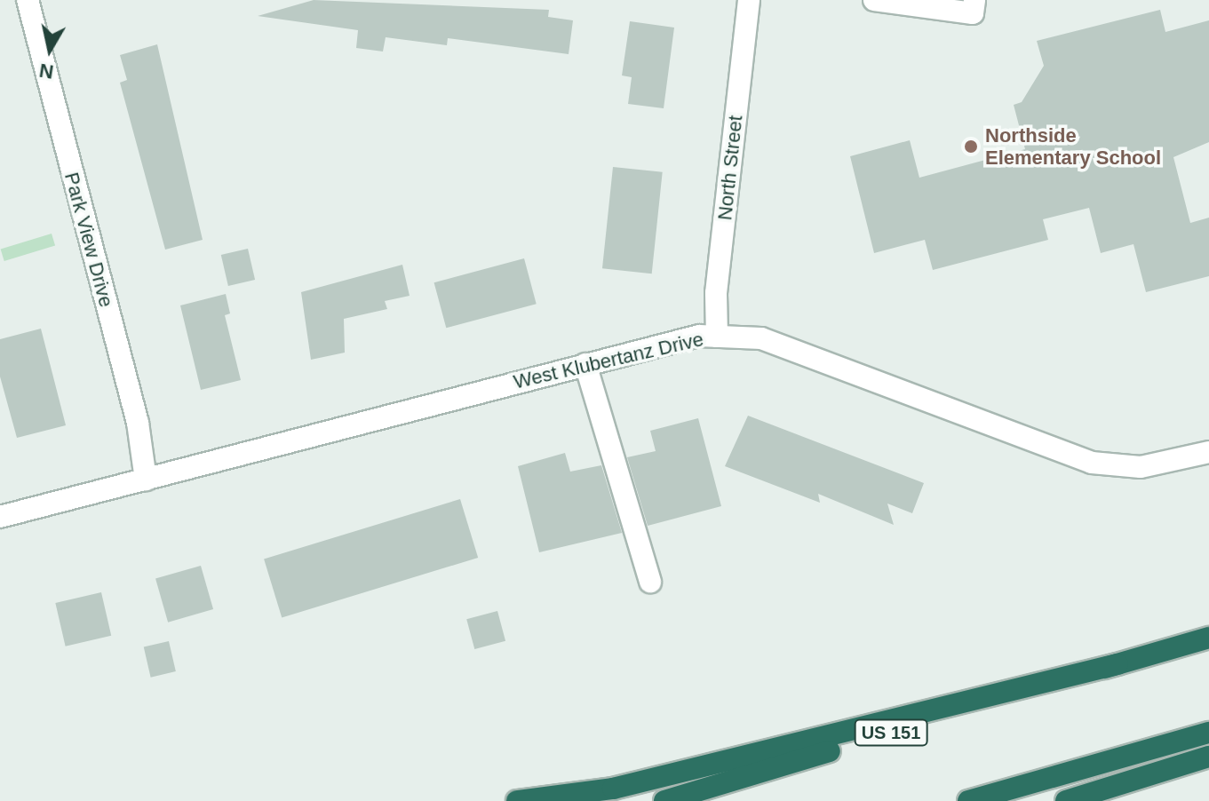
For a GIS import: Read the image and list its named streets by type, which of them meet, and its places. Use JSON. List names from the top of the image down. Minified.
{"streets":{"highway":["US 151"],"street":["North Street","Park View Drive","West Klubertanz Drive"]},"crossings":[["North Street","West Klubertanz Drive"],["Park View Drive","West Klubertanz Drive"]],"places":["Northside Elementary School"],"north":"bottom"}
